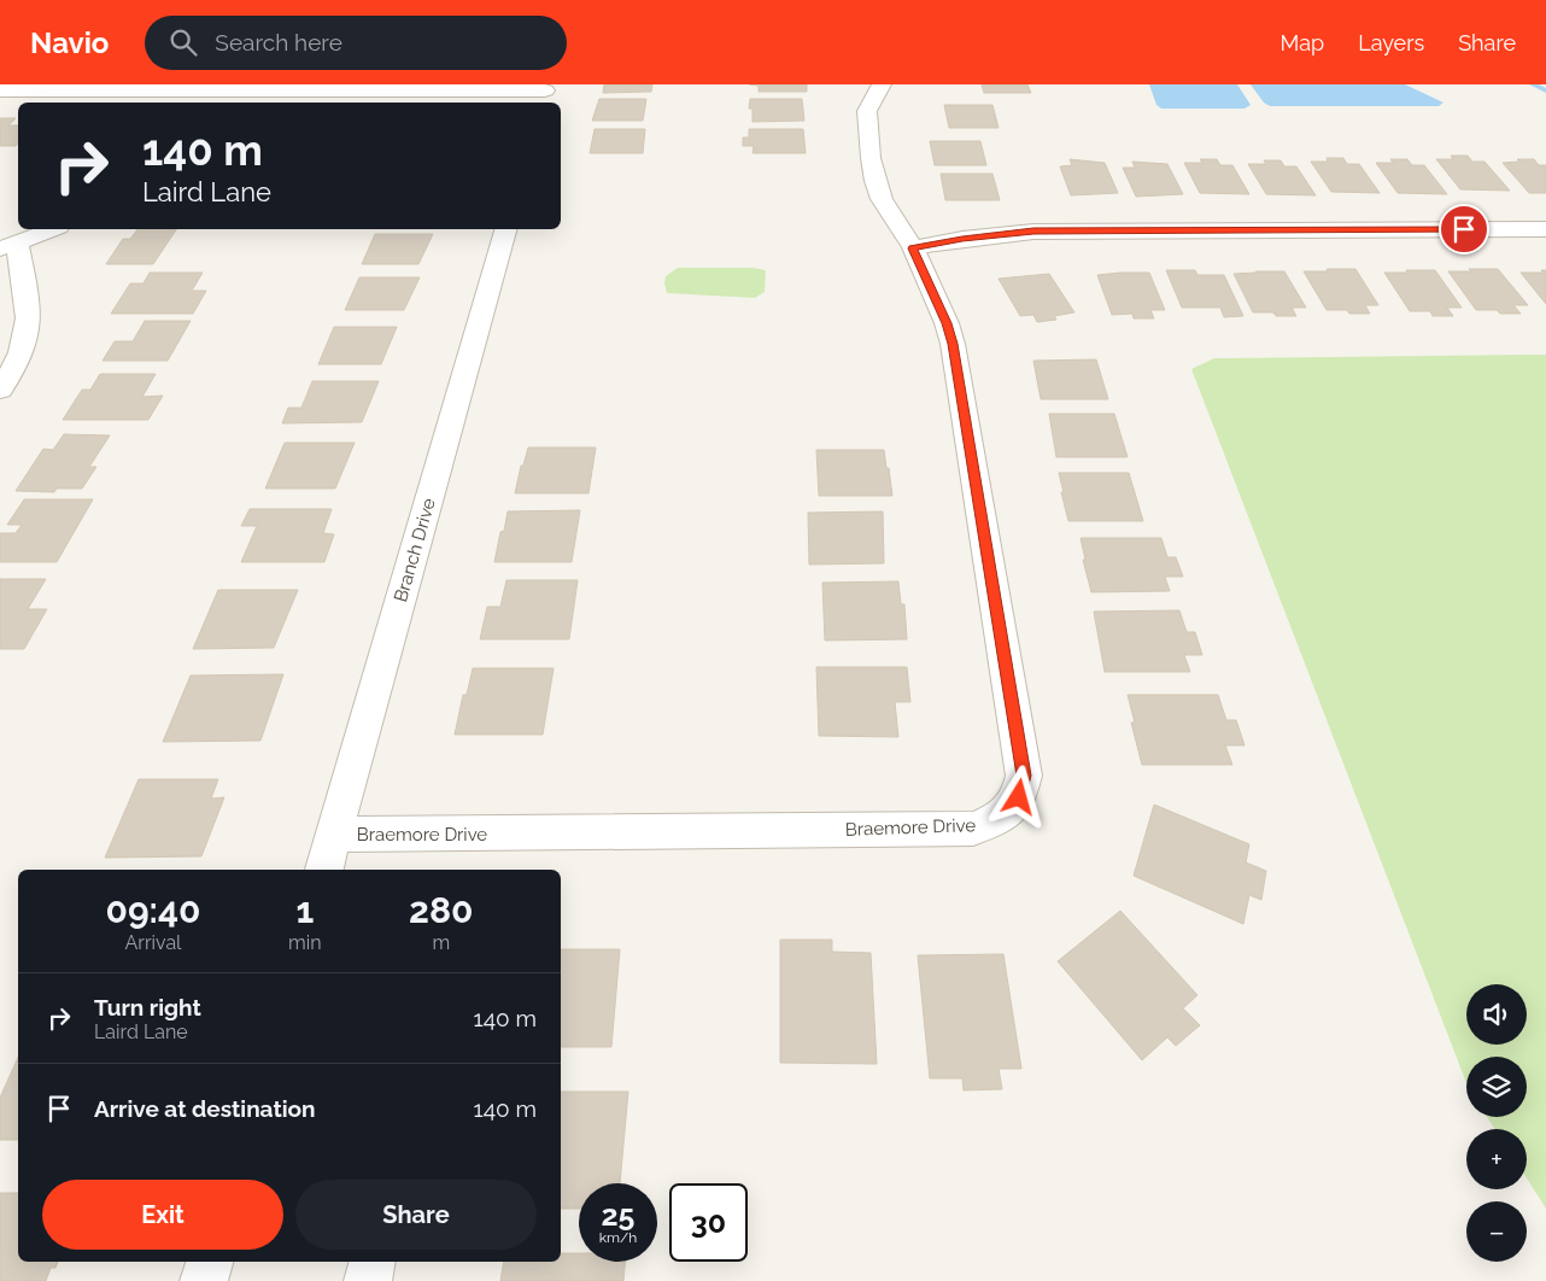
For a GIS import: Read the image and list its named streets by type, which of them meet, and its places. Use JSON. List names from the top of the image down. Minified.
{"streets":{"street":["Branch Drive","Braemore Drive"]},"crossings":[["Branch Drive","Braemore Drive"]],"page":{"header":"Navio","search":"Search here","nav":["Map","Layers","Share"],"turn":["140 m","Laird Lane"],"eta":["09:40","Arrival","1","min","280","m"],"list":[{"name":"Turn right","note":"Laird Lane","value":"140 m"},{"name":"Arrive at destination","value":"140 m"}],"map_buttons":["+","−"],"buttons":["Exit","Share"],"speed":"25 km/h","limit":"30"}}
